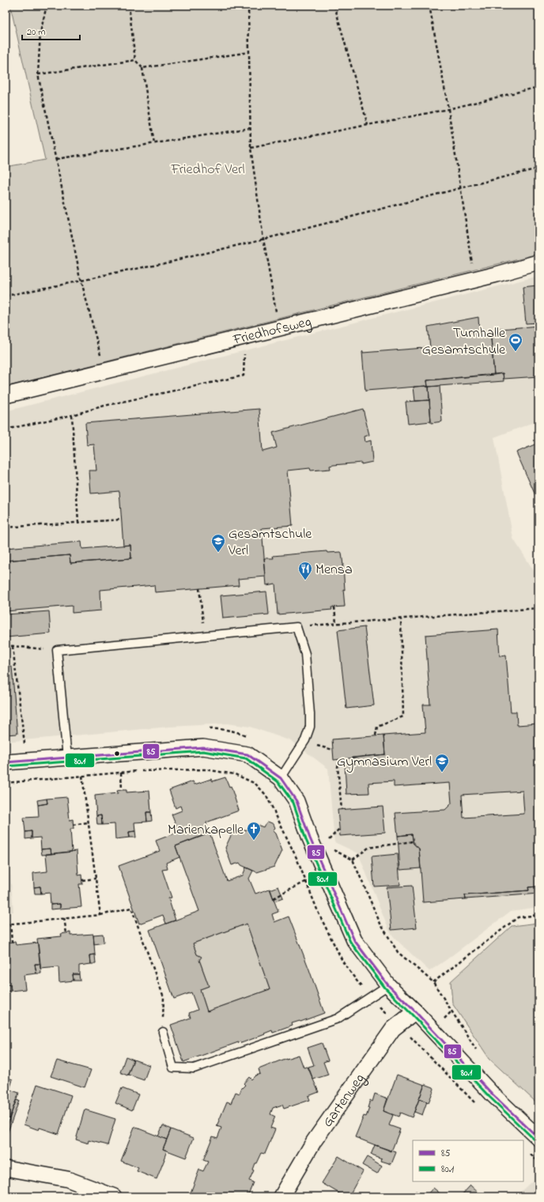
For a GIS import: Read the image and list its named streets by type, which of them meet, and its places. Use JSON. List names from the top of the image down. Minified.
{"streets":{"street":["Friedhofsweg","Gartenweg"]},"parks":["Friedhof Verl"],"places":{"sports":["Turnhalle Gesamtschule"],"school or university":["Gesamtschule Verl","Gymnasium Verl"],"restaurant":["Mensa"],"church":["Marienkapelle"]},"lines":["transit line 85","transit line 80.1"],"legend":["85","80.1"],"scale_bar":"20 m"}
